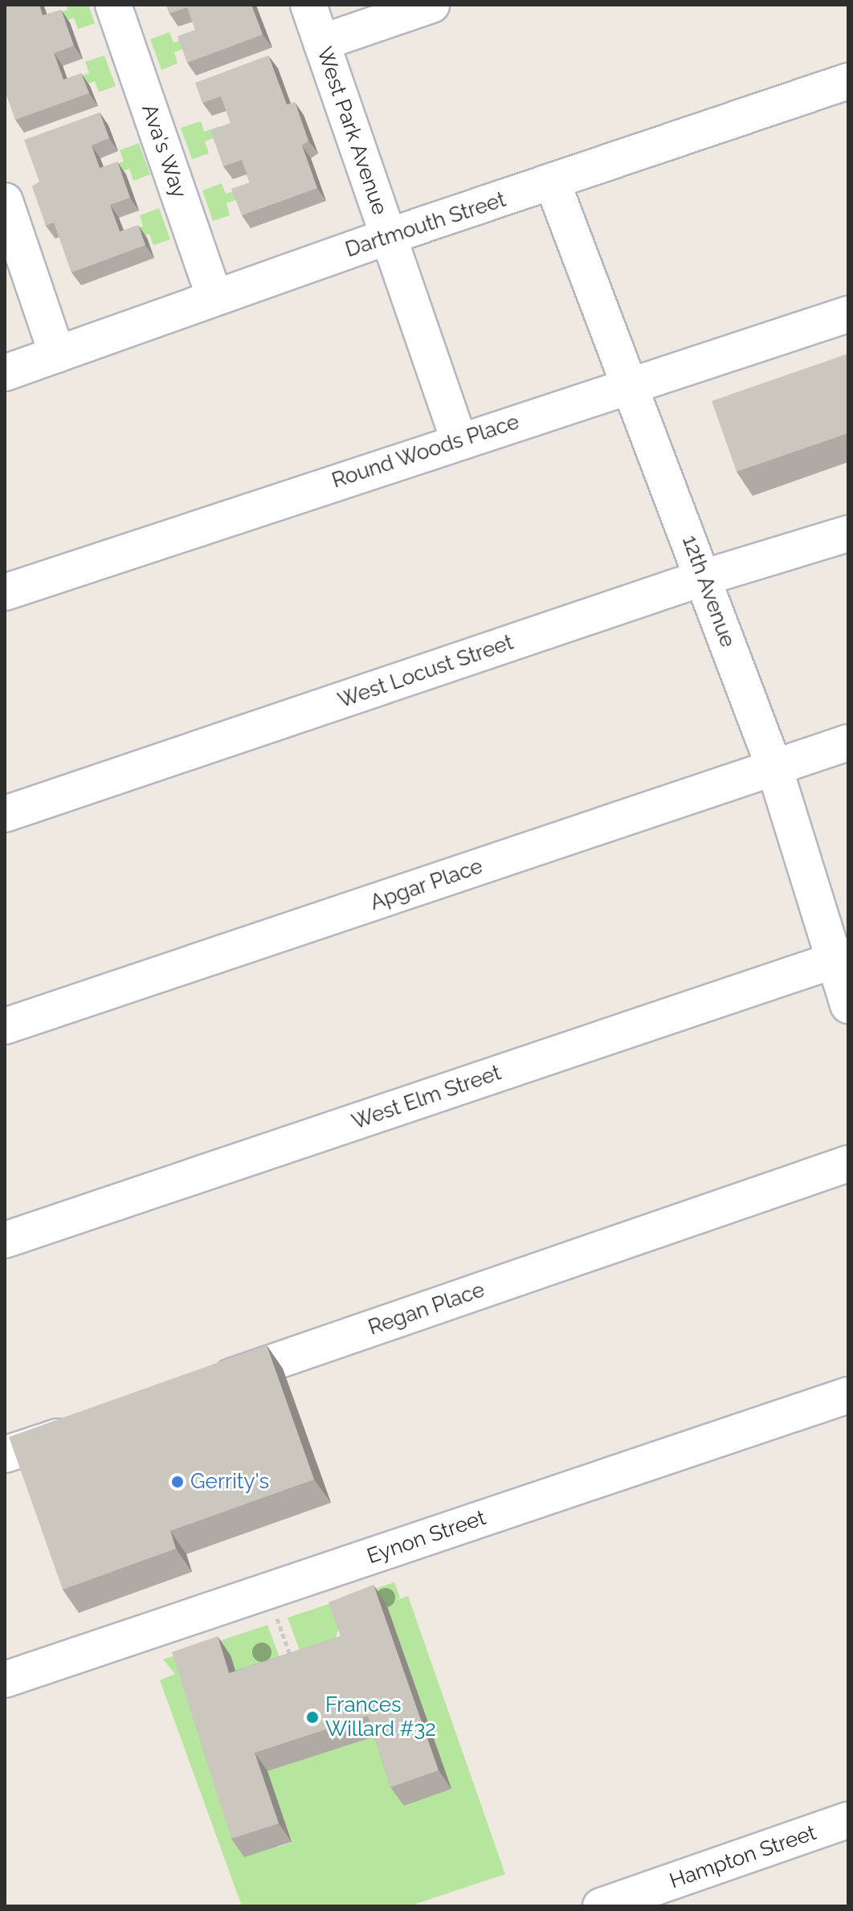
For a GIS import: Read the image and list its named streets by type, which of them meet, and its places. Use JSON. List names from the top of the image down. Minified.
{"streets":{"street":["West Park Avenue","Ava's Way","Dartmouth Street","Round Woods Place","12th Avenue","West Locust Street","Apgar Place","West Elm Street","Regan Place","Eynon Street","Hampton Street"]},"crossings":[["West Park Avenue","Dartmouth Street"],["West Park Avenue","Round Woods Place"],["Ava's Way","Dartmouth Street"],["Dartmouth Street","12th Avenue"],["Round Woods Place","12th Avenue"],["12th Avenue","West Locust Street"],["12th Avenue","Apgar Place"],["12th Avenue","West Elm Street"]],"places":["Gerrity's","Frances Willard #32"]}
